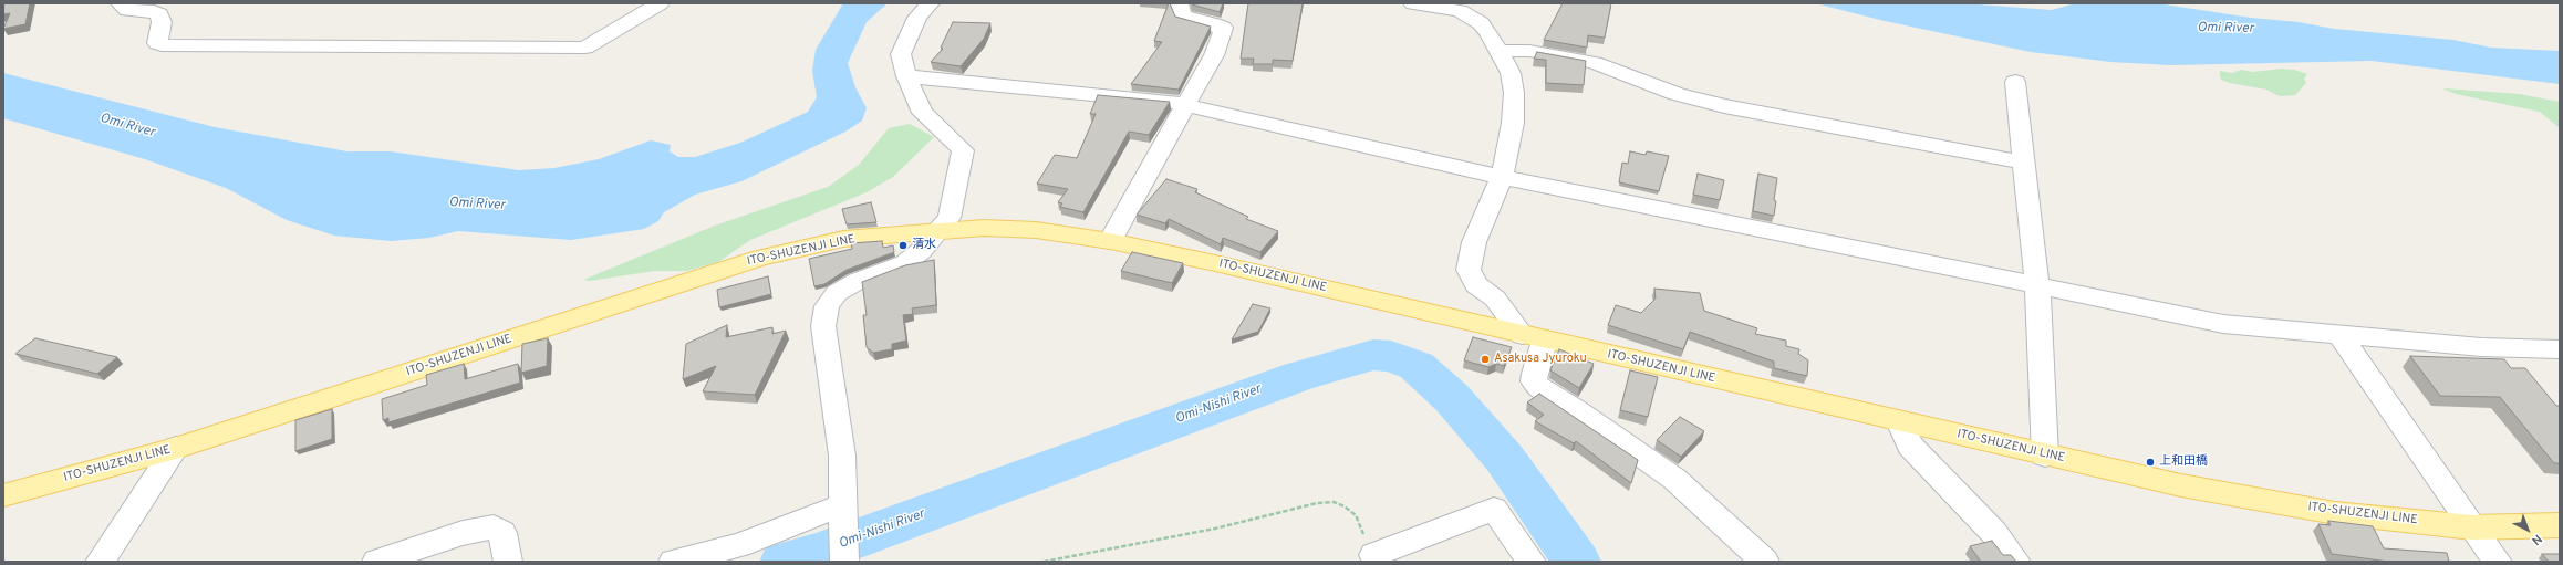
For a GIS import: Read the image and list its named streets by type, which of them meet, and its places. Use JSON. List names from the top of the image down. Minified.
{"streets":{"main road":["ITO-SHUZENJI LINE"]},"water":["Omi River","Omi-Nishi River"],"places":["清水","Asakusa Jyuroku","上和田橋"],"north":"bottom right"}
